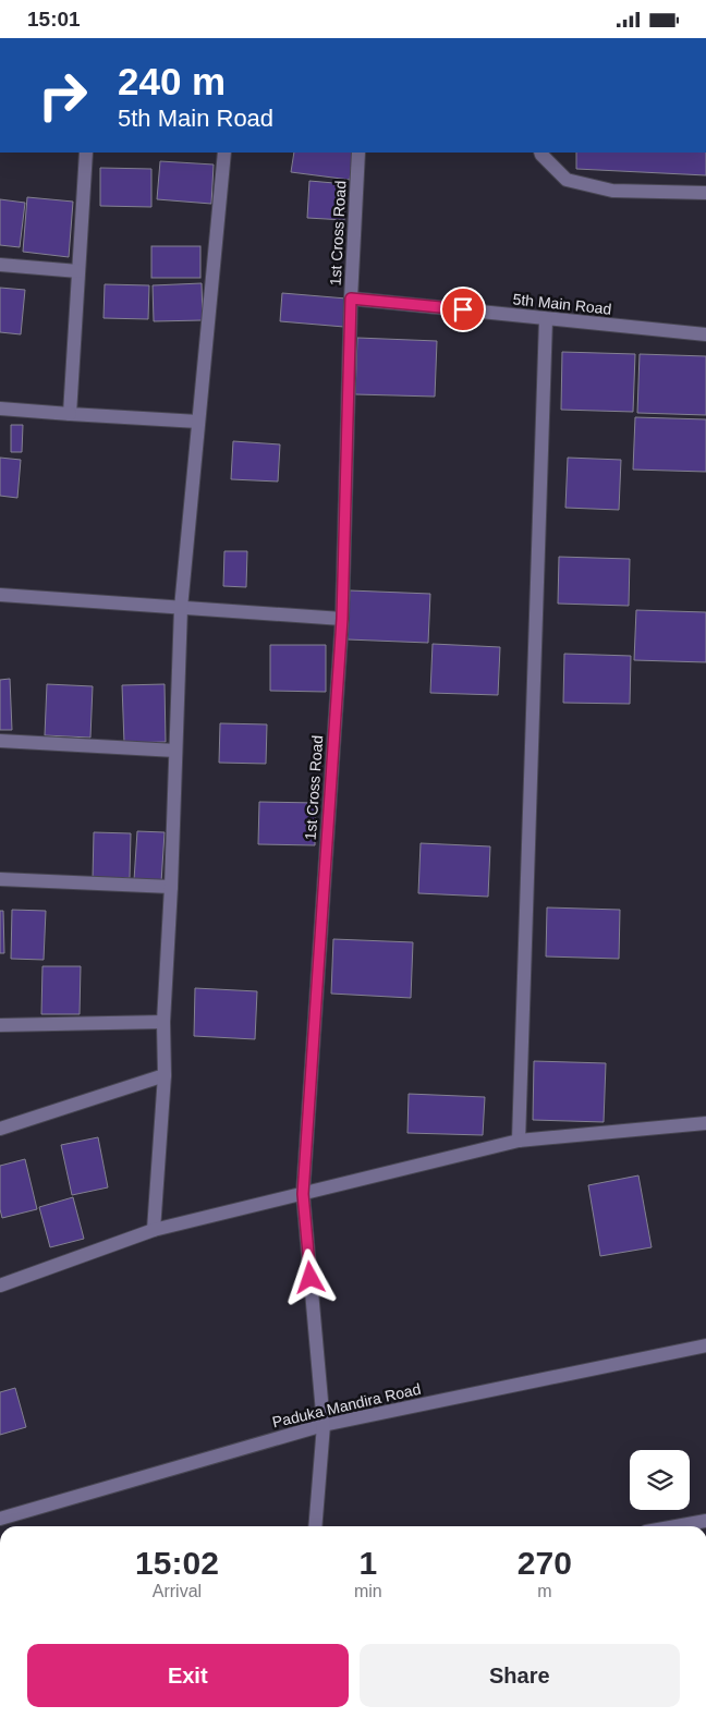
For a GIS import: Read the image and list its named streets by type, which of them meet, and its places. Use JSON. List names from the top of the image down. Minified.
{"streets":{"street":["1st Cross Road","5th Main Road","Paduka Mandira Road"]},"crossings":[["1st Cross Road","5th Main Road"],["1st Cross Road","Paduka Mandira Road"]],"page":{"status":"15:01","turn":["240 m","5th Main Road"],"eta":["15:02","Arrival","1","min","270","m"],"buttons":["Exit","Share"]}}
